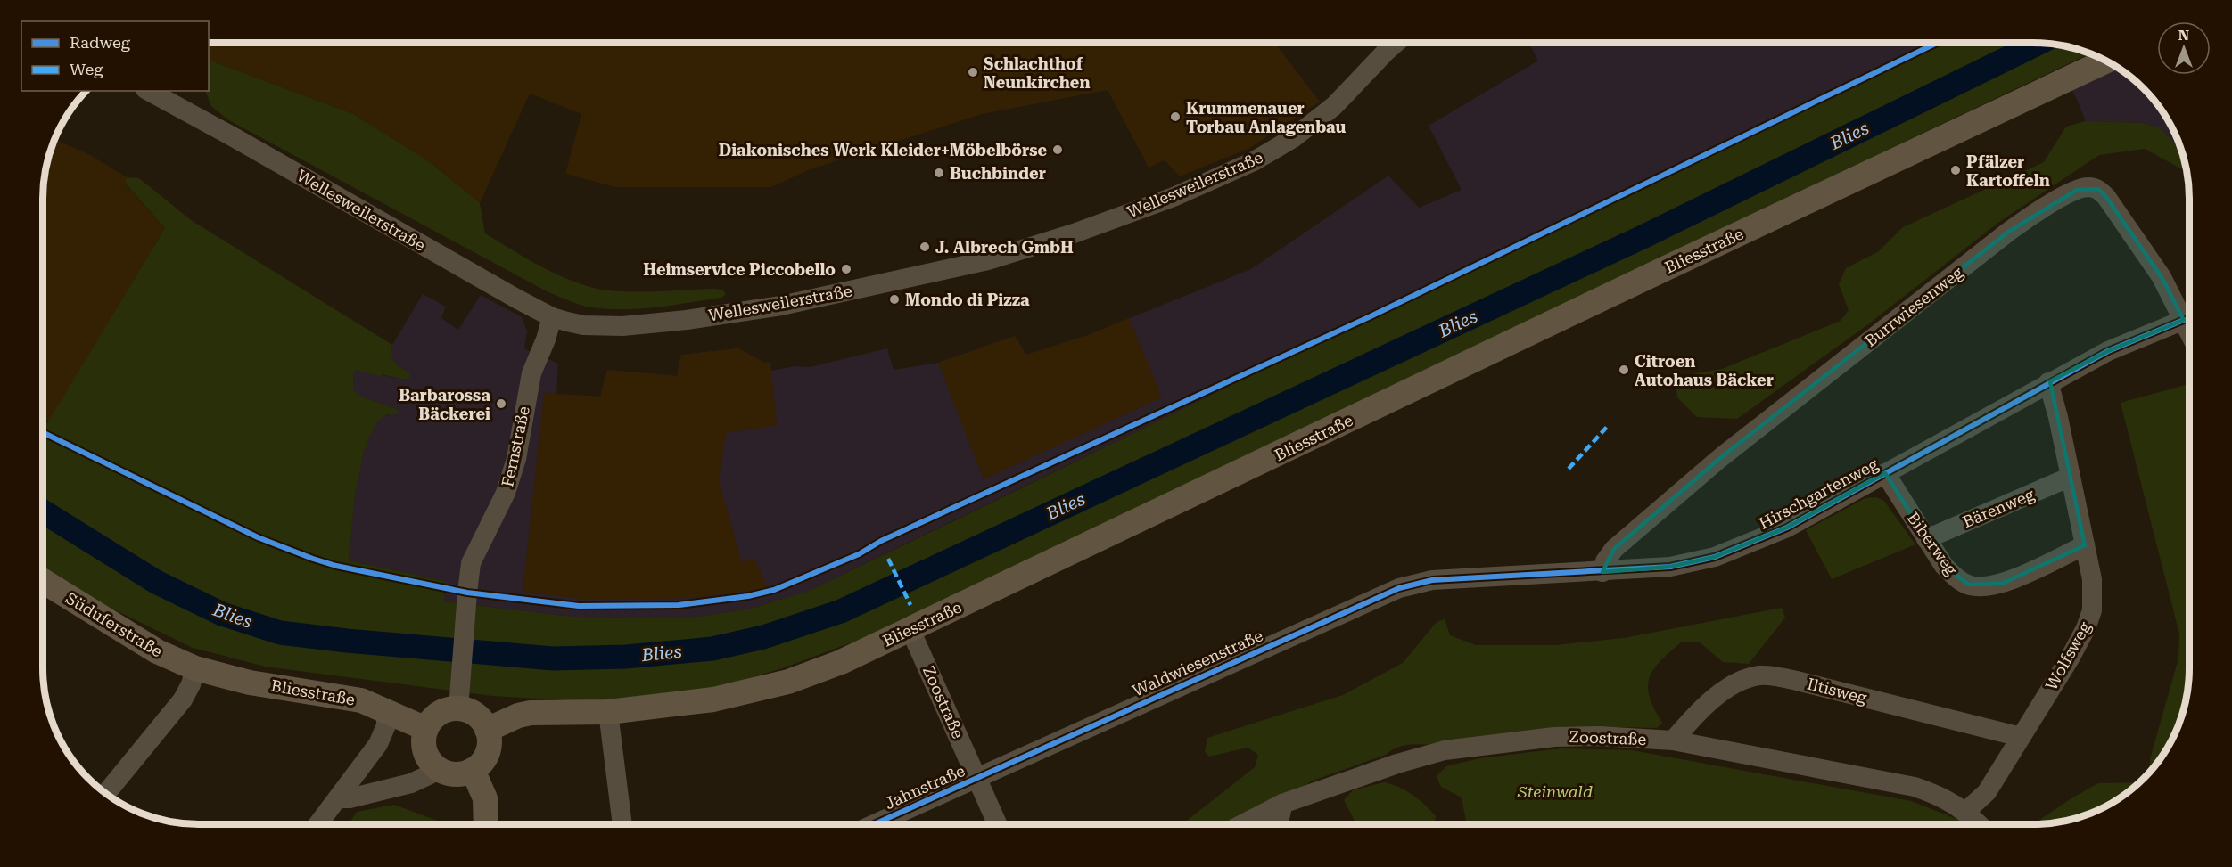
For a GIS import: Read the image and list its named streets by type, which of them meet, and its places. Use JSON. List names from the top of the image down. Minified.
{"streets":{"main road":["Bliesstraße","Süduferstraße"],"street":["Wellesweilerstraße","Burrwiesenweg","Fernstraße","Hirschgartenweg","Bärenweg","Biberweg","Wolfsweg","Waldwiesenstraße","Iltisweg","Zoostraße","Jahnstraße"]},"crossings":[["Wellesweilerstraße","Fernstraße"],["Bliesstraße","Fernstraße"],["Bliesstraße","Süduferstraße"],["Bliesstraße","Zoostraße"],["Burrwiesenweg","Hirschgartenweg"],["Hirschgartenweg","Biberweg"],["Hirschgartenweg","Wolfsweg"],["Hirschgartenweg","Waldwiesenstraße"],["Bärenweg","Biberweg"],["Bärenweg","Wolfsweg"],["Biberweg","Wolfsweg"],["Wolfsweg","Iltisweg"],["Wolfsweg","Zoostraße"],["Waldwiesenstraße","Zoostraße"],["Waldwiesenstraße","Jahnstraße"],["Iltisweg","Zoostraße"],["Zoostraße","Jahnstraße"]],"water":["Blies"],"parks":["Steinwald"],"places":["Schlachthof Neunkirchen","Krummenauer Torbau Anlagenbau","Diakonisches Werk Kleider+Möbelbörse","Pfälzer Kartoffeln","Buchbinder","J. Albrech GmbH","Heimservice Piccobello","Mondo di Pizza","Citroen Autohaus Bäcker","Barbarossa Bäckerei"],"legend":["Radweg","Weg"],"north":"top"}
